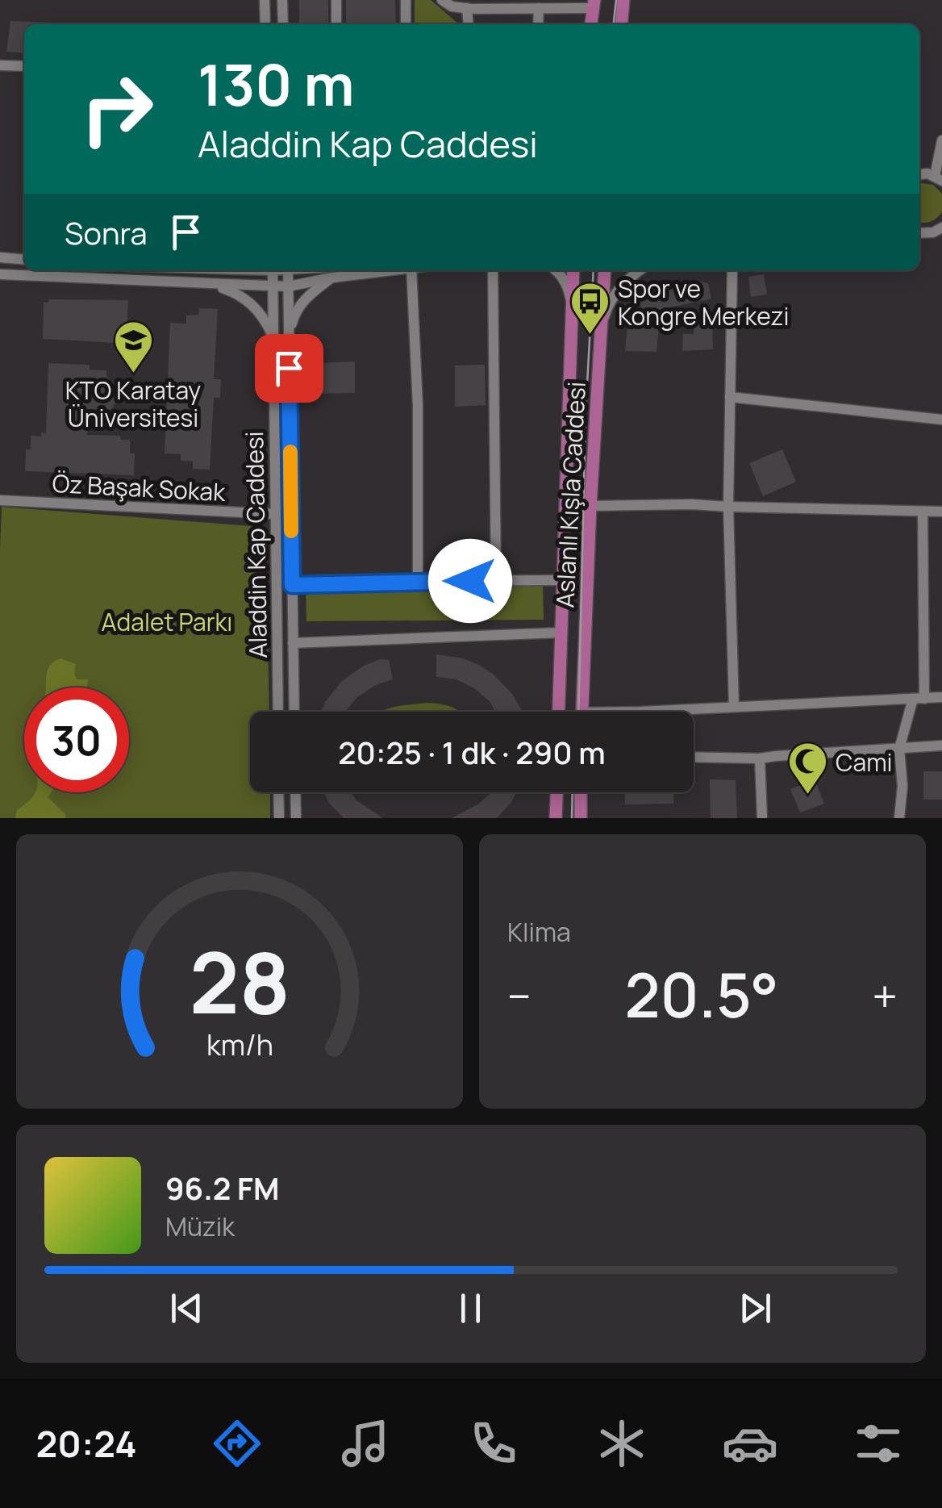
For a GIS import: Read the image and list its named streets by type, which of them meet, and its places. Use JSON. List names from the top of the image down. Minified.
{"streets":{"main road":["Aslanlı Kışla Caddesi"],"street":["Öz Başak Sokak","Aladdin Kap Caddesi"]},"crossings":[["Öz Başak Sokak","Aladdin Kap Caddesi"]],"parks":["Adalet Parkı"],"places":{"bus stop":["Spor ve Kongre Merkezi"],"school or university":["KTO Karatay Üniversitesi"],"mosque":["Cami"]},"page":{"turn":["130 m","Aladdin Kap Caddesi"],"then":"Sonra","limit":"30","trip":"20:25 · 1 dk · 290 m","tile":"Klima","heat":["−","20.5°","+"],"song":["96.2 FM","Müzik"],"tabs":"20:24","gauge":["28","km/h"]}}
